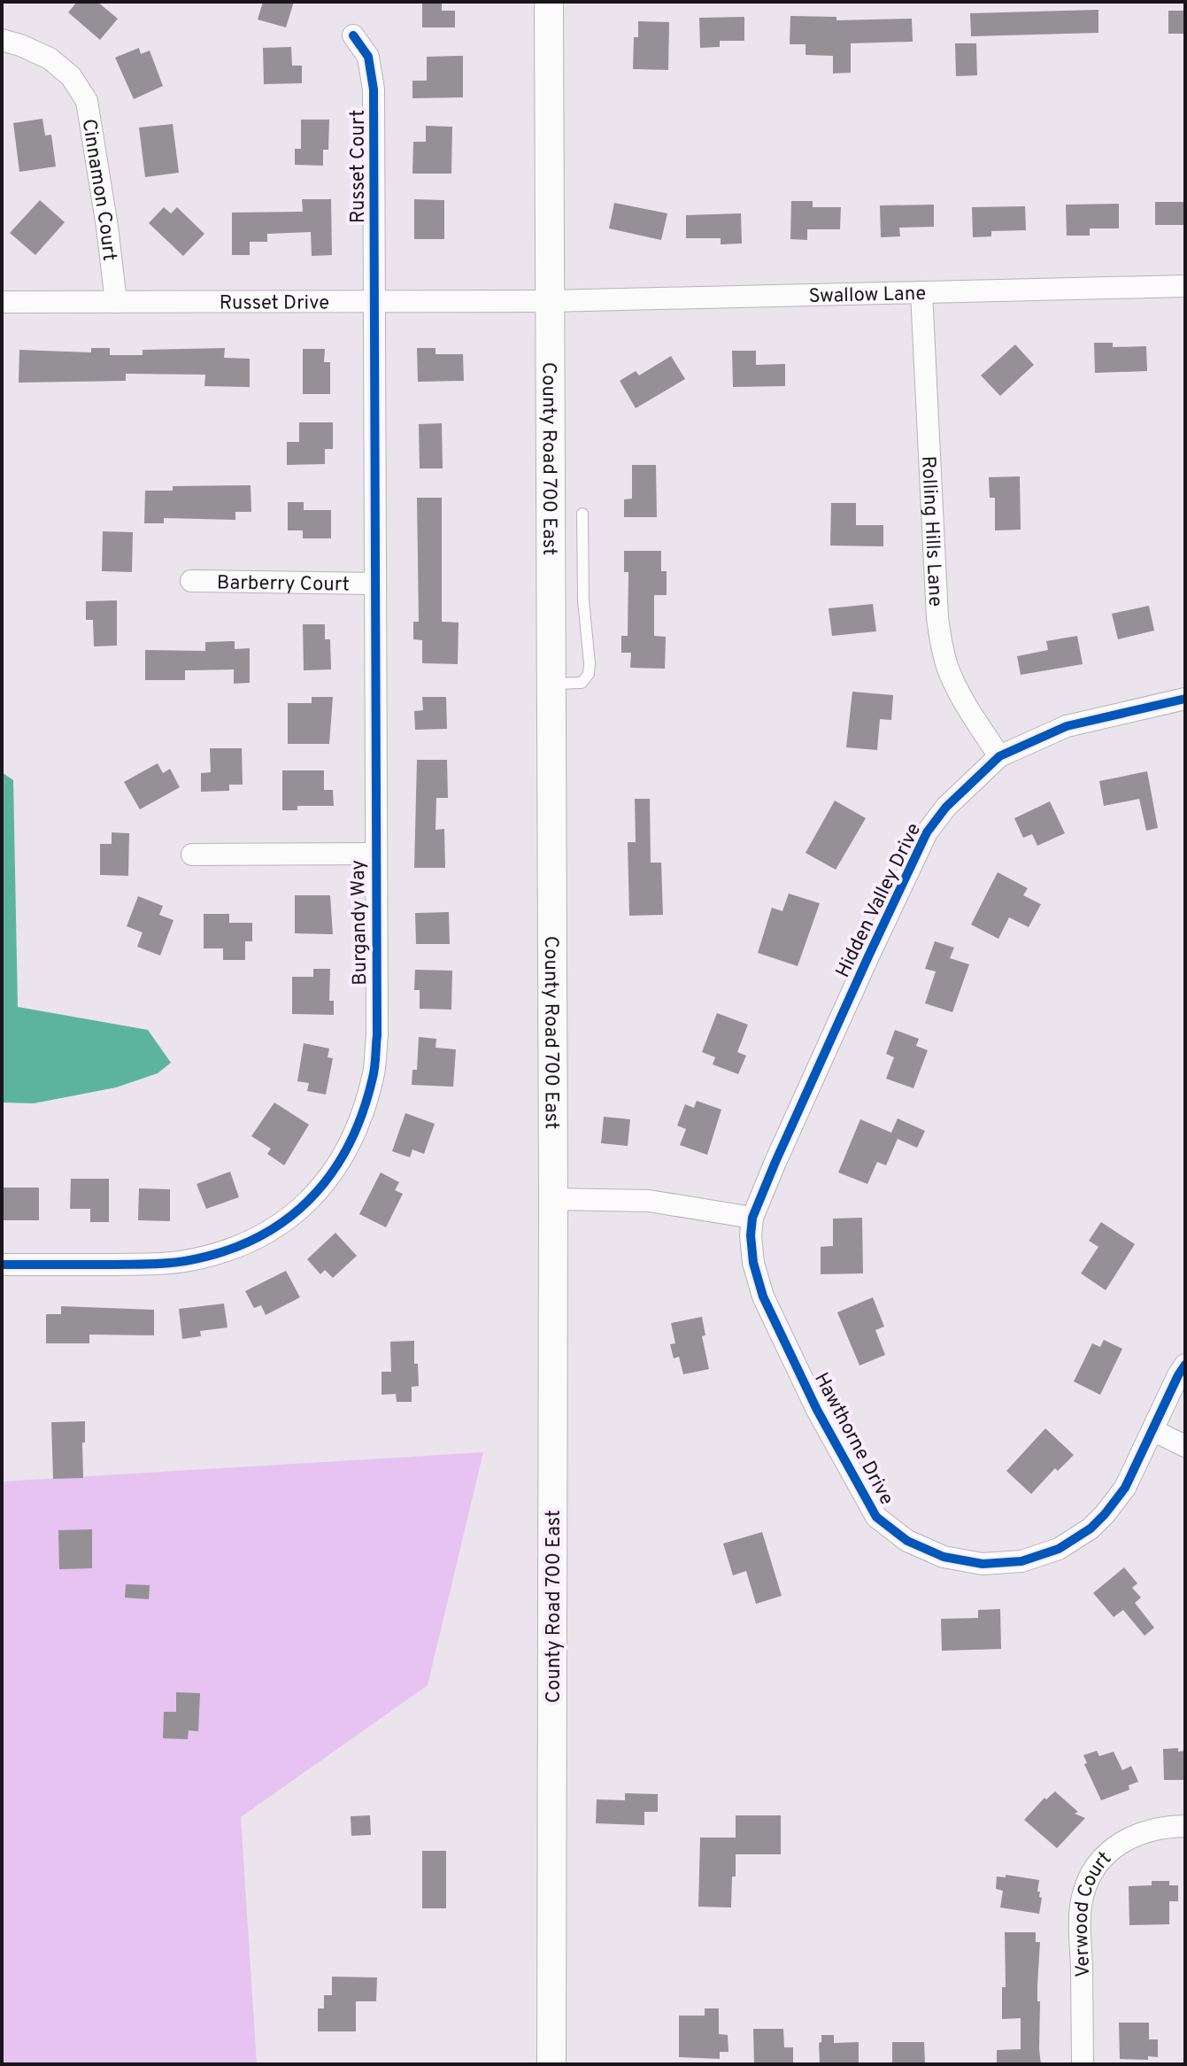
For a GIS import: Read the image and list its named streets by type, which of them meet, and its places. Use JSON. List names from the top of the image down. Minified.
{"streets":{"main road":["County Road 700 East"],"street":["Russet Court","Cinnamon Court","Swallow Lane","Russet Drive","Rolling Hills Lane","Barberry Court","Hidden Valley Drive","Burgandy Way","Hawthorne Drive","Verwood Court"]},"crossings":[["Russet Court","Russet Drive"],["Russet Court","Burgandy Way"],["Cinnamon Court","Russet Drive"],["Swallow Lane","Russet Drive"],["Swallow Lane","County Road 700 East"],["Swallow Lane","Rolling Hills Lane"],["Russet Drive","County Road 700 East"],["Russet Drive","Burgandy Way"],["Rolling Hills Lane","Hidden Valley Drive"],["Barberry Court","Burgandy Way"],["Hidden Valley Drive","Hawthorne Drive"]]}
